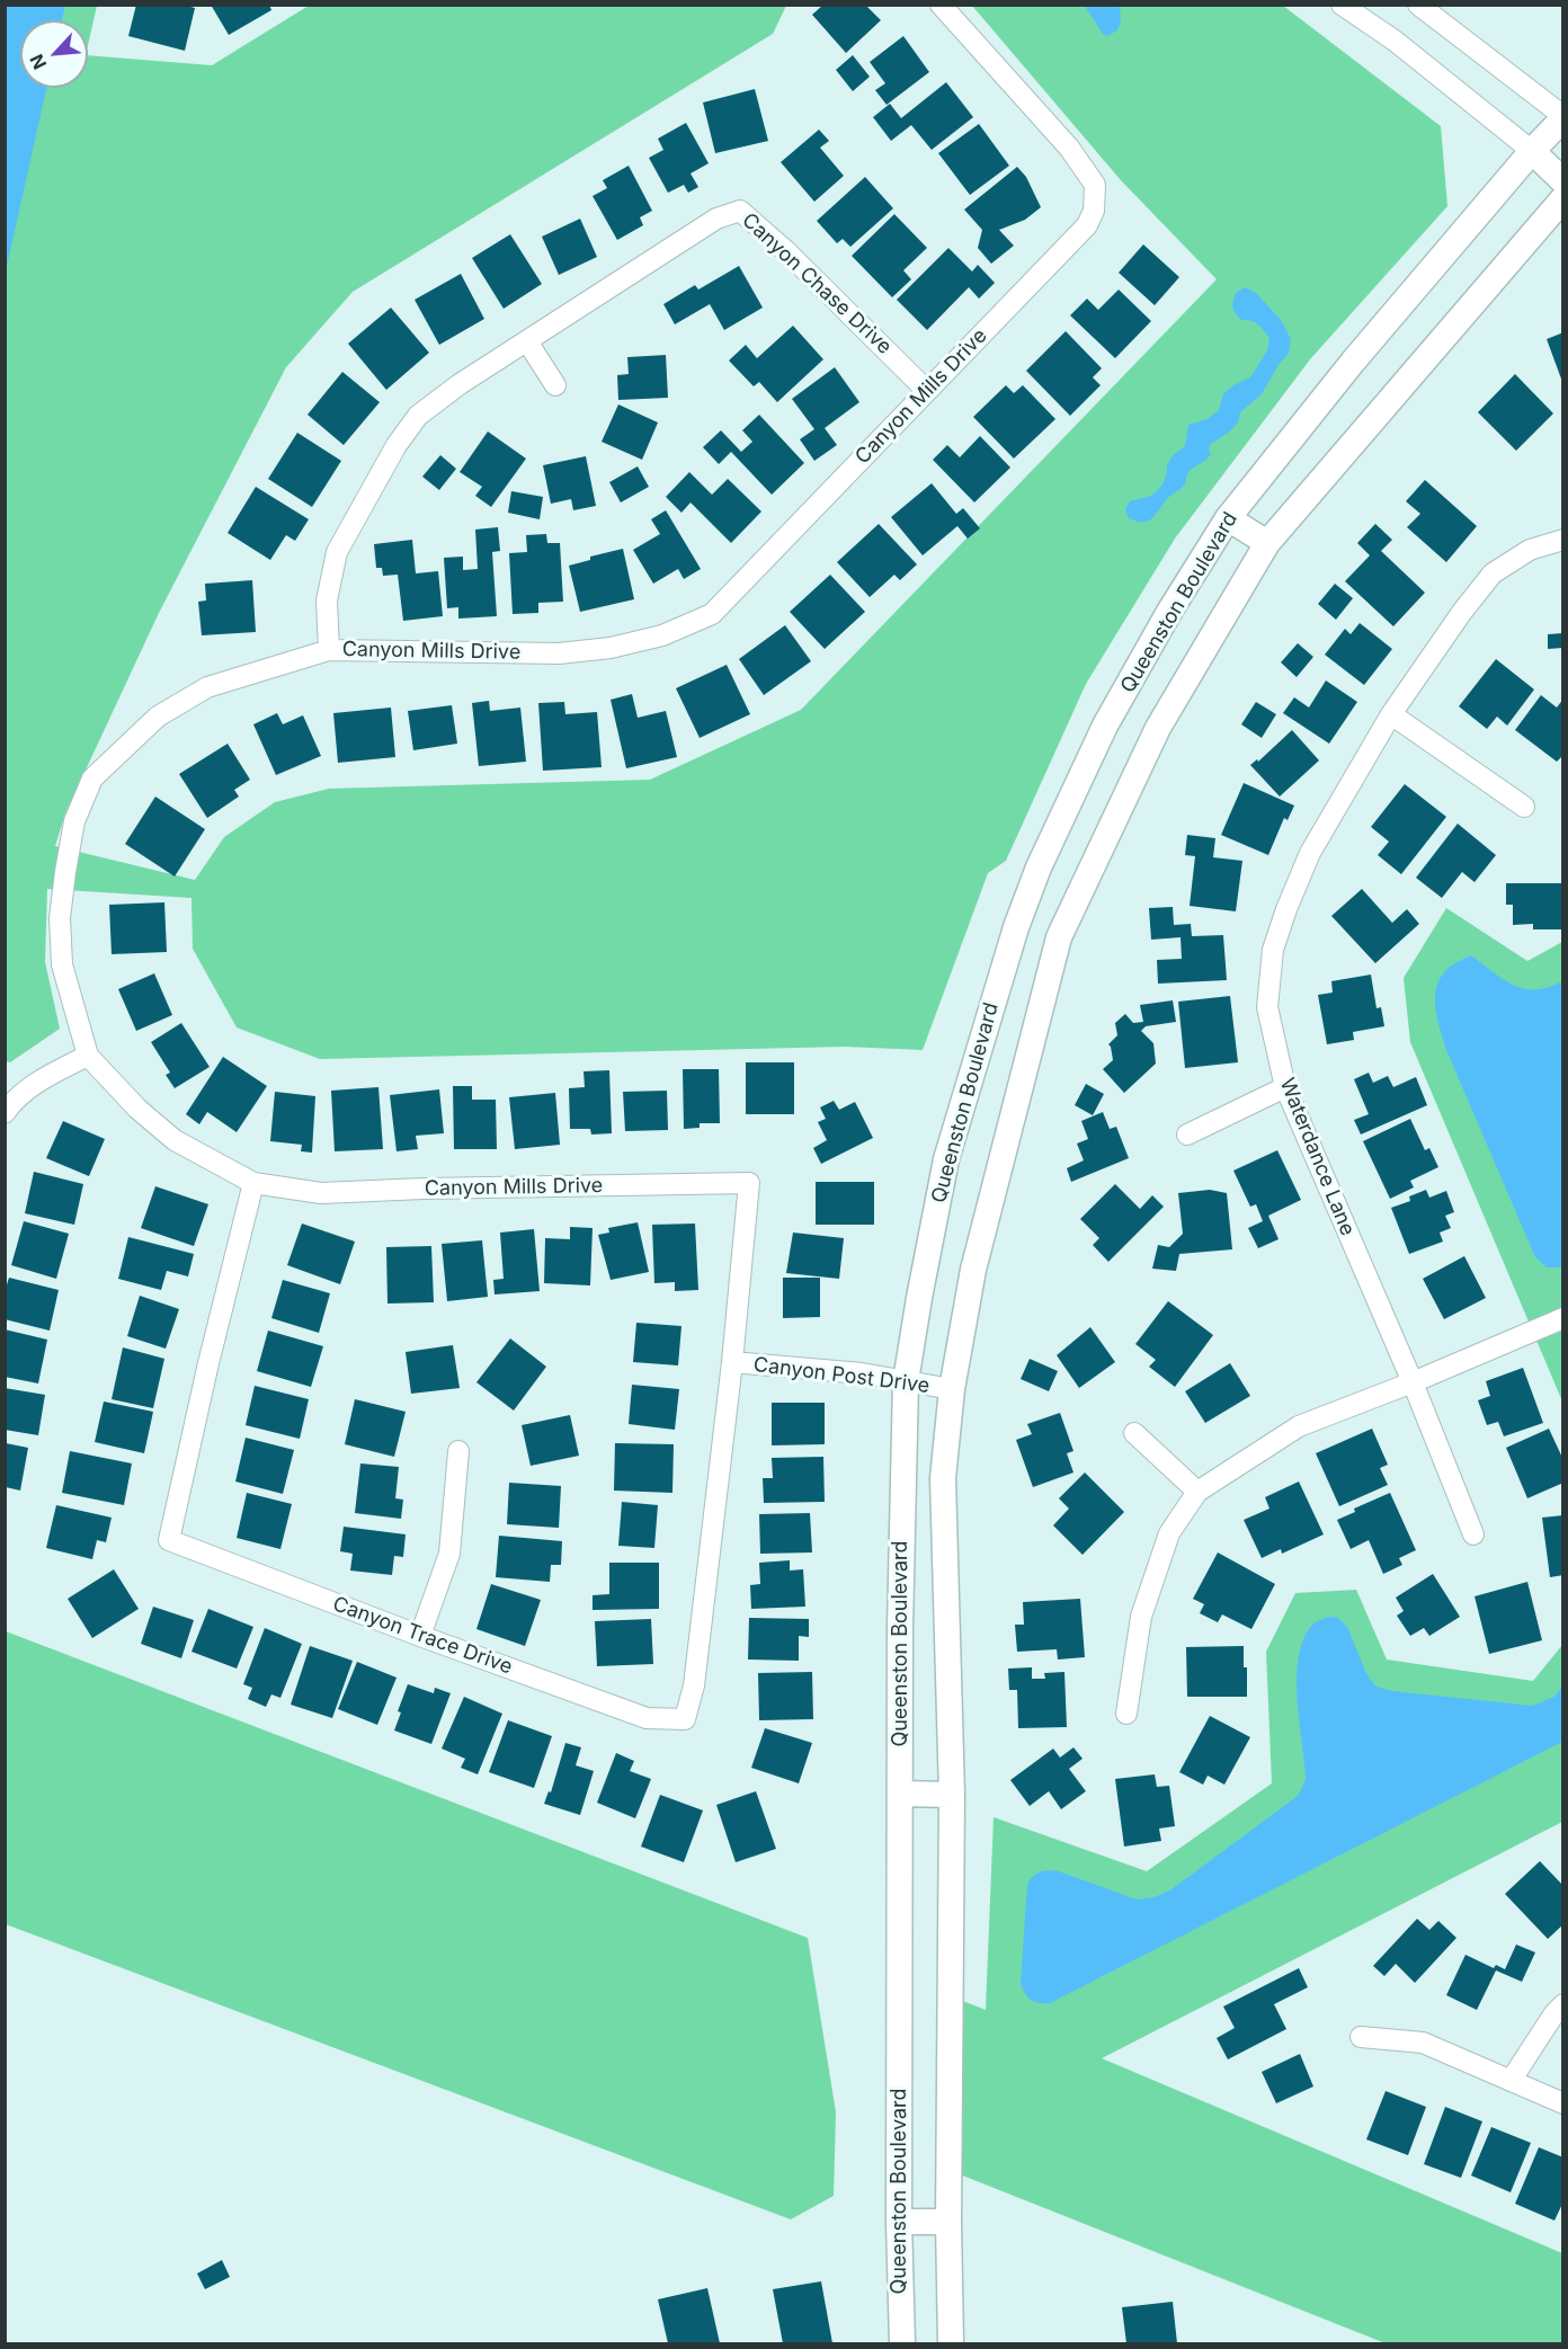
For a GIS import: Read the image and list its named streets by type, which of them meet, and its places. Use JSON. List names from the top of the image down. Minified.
{"streets":{"main road":["Queenston Boulevard"],"street":["Canyon Chase Drive","Canyon Mills Drive","Waterdance Lane","Canyon Post Drive","Canyon Trace Drive"]},"crossings":[["Canyon Chase Drive","Canyon Mills Drive"],["Canyon Mills Drive","Canyon Post Drive"],["Canyon Mills Drive","Canyon Trace Drive"],["Queenston Boulevard","Canyon Post Drive"],["Canyon Post Drive","Canyon Trace Drive"]],"north":"bottom left"}
